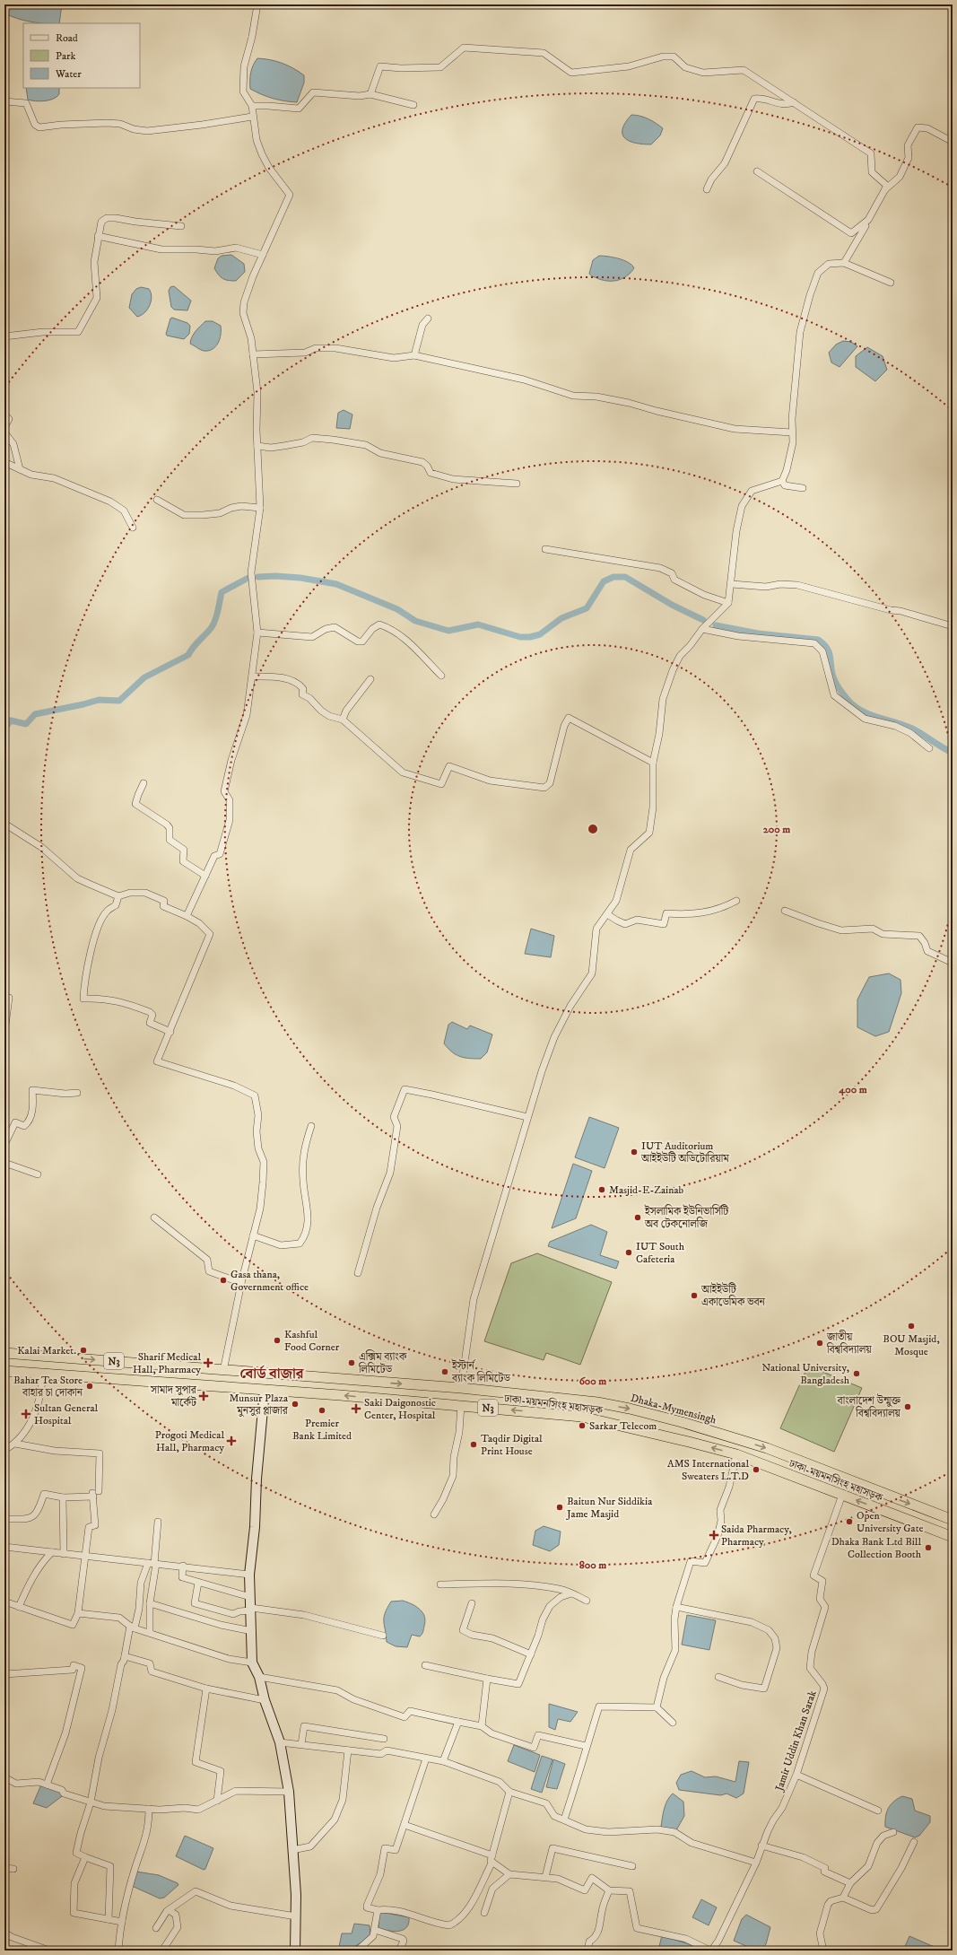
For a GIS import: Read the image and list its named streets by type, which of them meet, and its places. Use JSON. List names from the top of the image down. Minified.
{"streets":{"highway":["N3","ঢাকা-ময়মনসিংহ মহাসড়ক","Dhaka-Mymensingh"],"street":["Jamir Uddin Khan Sarak"]},"crossings":[["N3","Dhaka-Mymensingh"],["ঢাকা-ময়মনসিংহ মহাসড়ক","Jamir Uddin Khan Sarak"]],"one_way":["ঢাকা-ময়মনসিংহ মহাসড়ক","Dhaka-Mymensingh"],"districts":["বোর্ড বাজার"],"places":{"other":["IUT Auditorium আইইউটি অডিটোরিয়াম","Masjid-E-Zainab","ইসলামিক ইউনিভার্সিটি অব টেকনোলজি","IUT South Cafeteria","Gasa thana, Government office","আইইউটি একাডেমিক ভবন","BOU Masjid, Mosque","Kashful Food Corner","জাতীয় বিশ্ববিদ্যালয়","Kalai Market.","এক্সিম ব্যাংক লিমিটেড","ইস্টার্ন ব্যাংক লিমিটেড","National University, Bangladesh","Bahar Tea Store বাহার চা দোকান","Munsur Plaza মুনসুর প্লাজার","বাংলাদেশ উন্মুক্ত বিশ্ববিদ্যালয়","Premier Bank Limited","Sarkar Telecom","Taqdir Digital Print House","AMS International Sweaters L.T.D","Baitun Nur Siddikia Jame Masjid","Open University Gate","Dhaka Bank Ltd Bill Collection Booth"],"health":["Sharif Medical Hall, Pharmacy","সামাদ সুপার মার্কেট","Saki Daigonostic Center, Hospital","Sultan General Hospital","Progoti Medical Hall, Pharmacy","Saida Pharmacy, Pharmacy"]},"legend":["Road","Park","Water"],"rings":["200 m","400 m","600 m","800 m"]}
